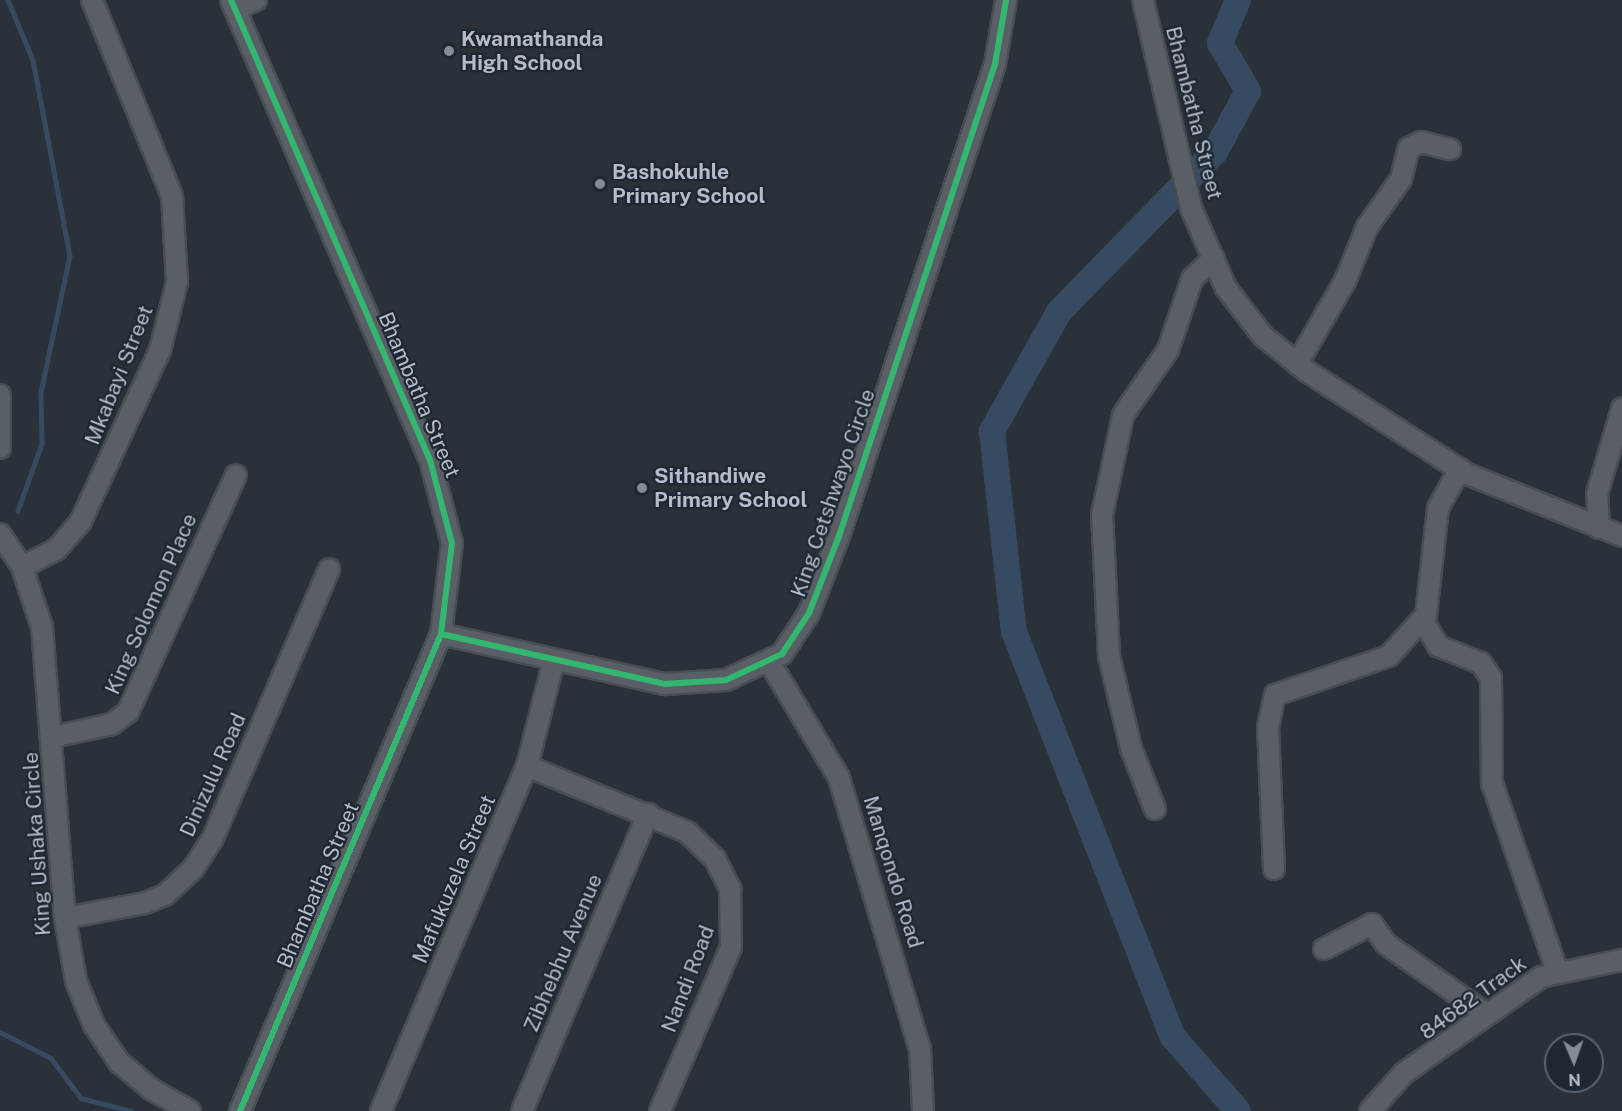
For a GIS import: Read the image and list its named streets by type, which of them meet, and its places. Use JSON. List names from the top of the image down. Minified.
{"streets":{"street":["Bhambatha Street","Mkabayi Street","King Cetshwayo Circle","King Solomon Place","Dinizulu Road","King Ushaka Circle","Manqondo Road","Mafukuzela Street","Zibhebhu Avenue","Nandi Road","84682 Track"]},"crossings":[["Bhambatha Street","King Cetshwayo Circle"],["Mkabayi Street","King Ushaka Circle"],["King Cetshwayo Circle","Manqondo Road"],["King Cetshwayo Circle","Mafukuzela Street"],["King Solomon Place","King Ushaka Circle"],["Dinizulu Road","King Ushaka Circle"],["Mafukuzela Street","Nandi Road"],["Zibhebhu Avenue","Nandi Road"]],"places":["Kwamathanda High School","Bashokuhle Primary School","Sithandiwe Primary School"],"north":"bottom"}
